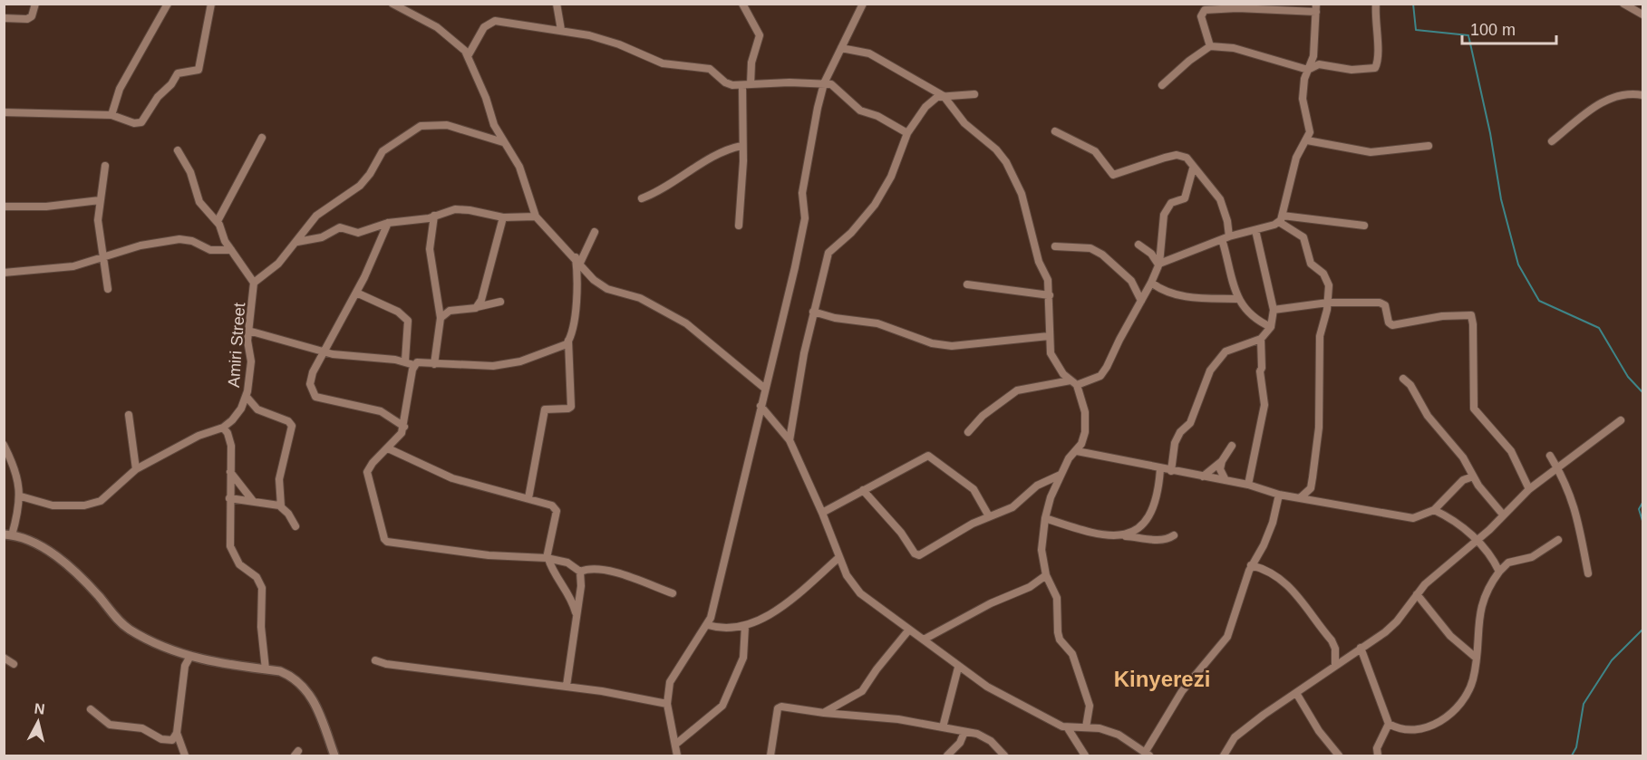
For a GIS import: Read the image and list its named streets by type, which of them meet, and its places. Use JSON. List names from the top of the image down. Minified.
{"streets":{"street":["Amiri Street"]},"districts":["Kinyerezi"],"scale_bar":"100 m","north":"top"}
